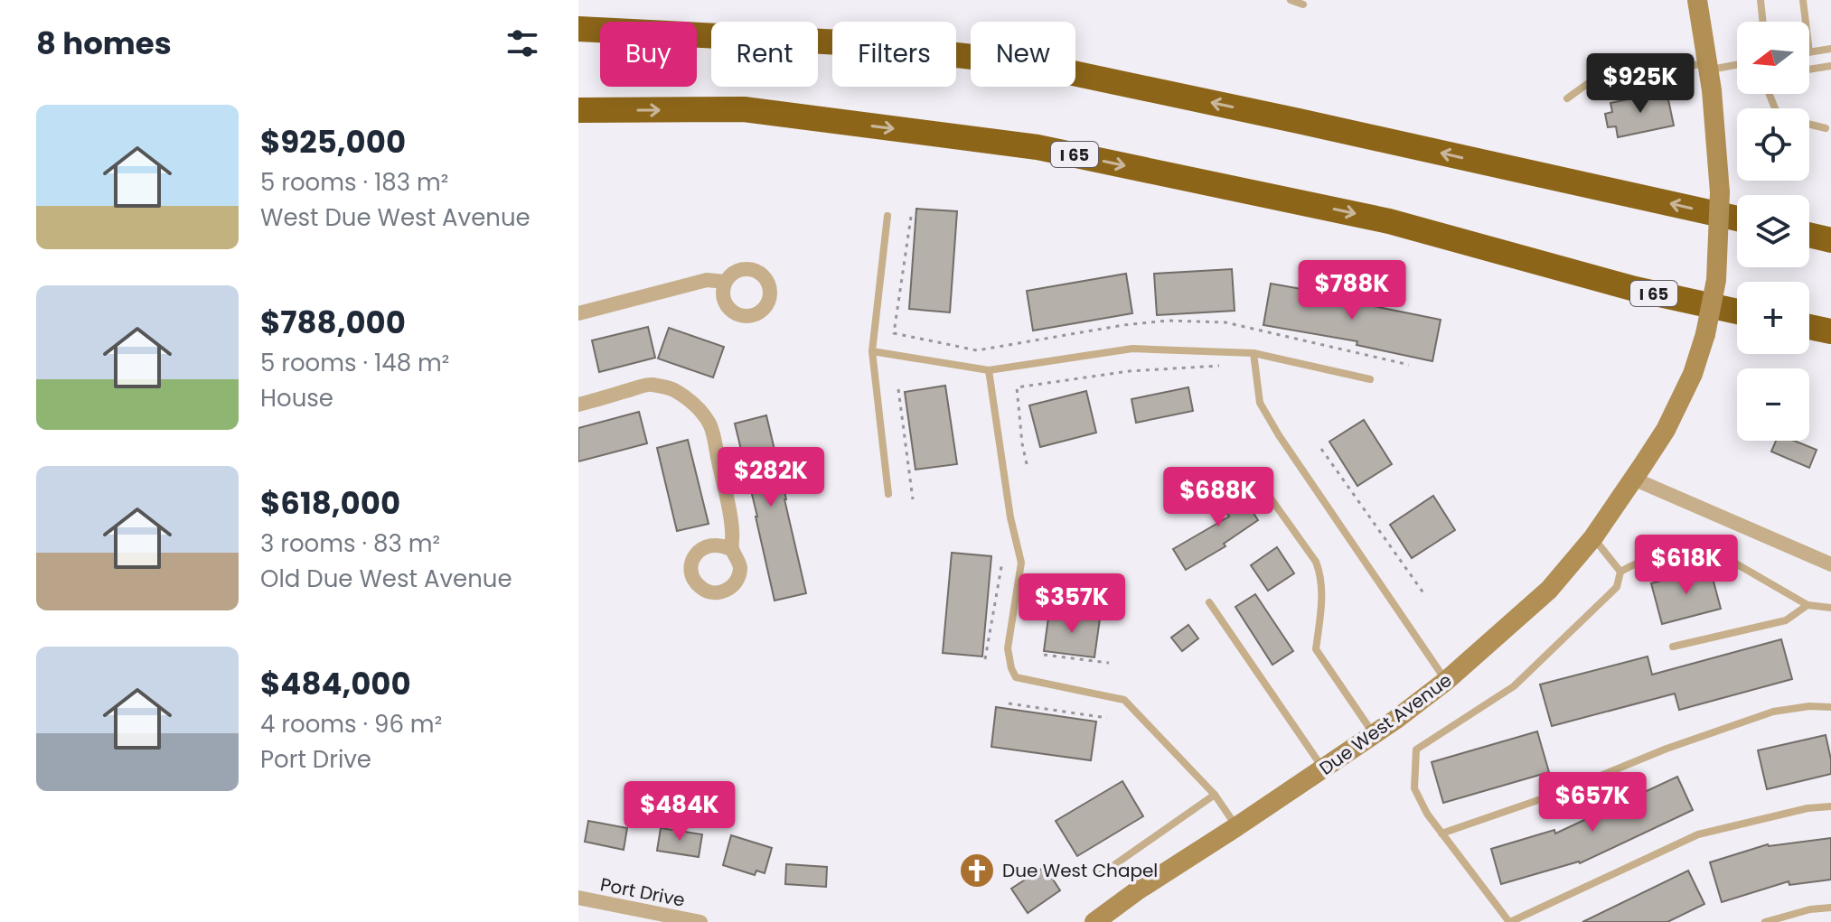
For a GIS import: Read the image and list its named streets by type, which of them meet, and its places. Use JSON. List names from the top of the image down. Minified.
{"streets":{"highway":["I 65"],"main road":["Due West Avenue"],"street":["Port Drive"]},"places":{"church":["Due West Chapel"]},"north":"left","page":{"heading":"8 homes","map_buttons":["+","−"],"chip":["Buy","Rent","Filters","New"],"price":["$925K","$788K","$282K","$688K","$618K","$357K","$657K","$484K"],"list":[{"name":"$925,000","note":"5 rooms · 183 m² · West Due West Avenue"},{"name":"$788,000","note":"5 rooms · 148 m² · House"},{"name":"$618,000","note":"3 rooms · 83 m² · Old Due West Avenue"},{"name":"$484,000","note":"4 rooms · 96 m² · Port Drive"}]}}
